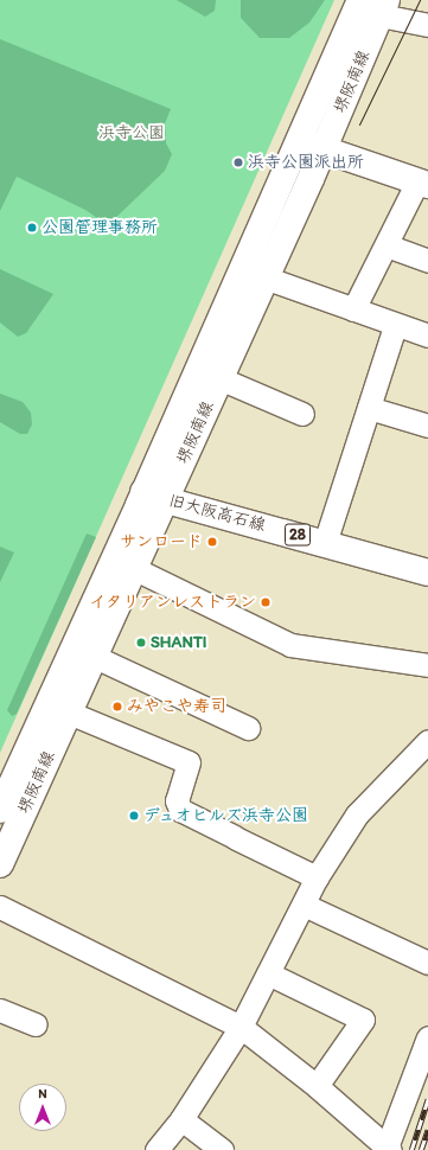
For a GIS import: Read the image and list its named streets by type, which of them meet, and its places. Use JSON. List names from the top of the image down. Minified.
{"streets":{"main road":["堺阪南線","旧大阪高石線","28"]},"crossings":[["堺阪南線","旧大阪高石線"]],"parks":["浜寺公園"],"places":["浜寺公園派出所","公園管理事務所","サンロード","イタリアンレストラン","SHANTI","みやこや寿司","デュオヒルズ浜寺公園"],"north":"top"}
